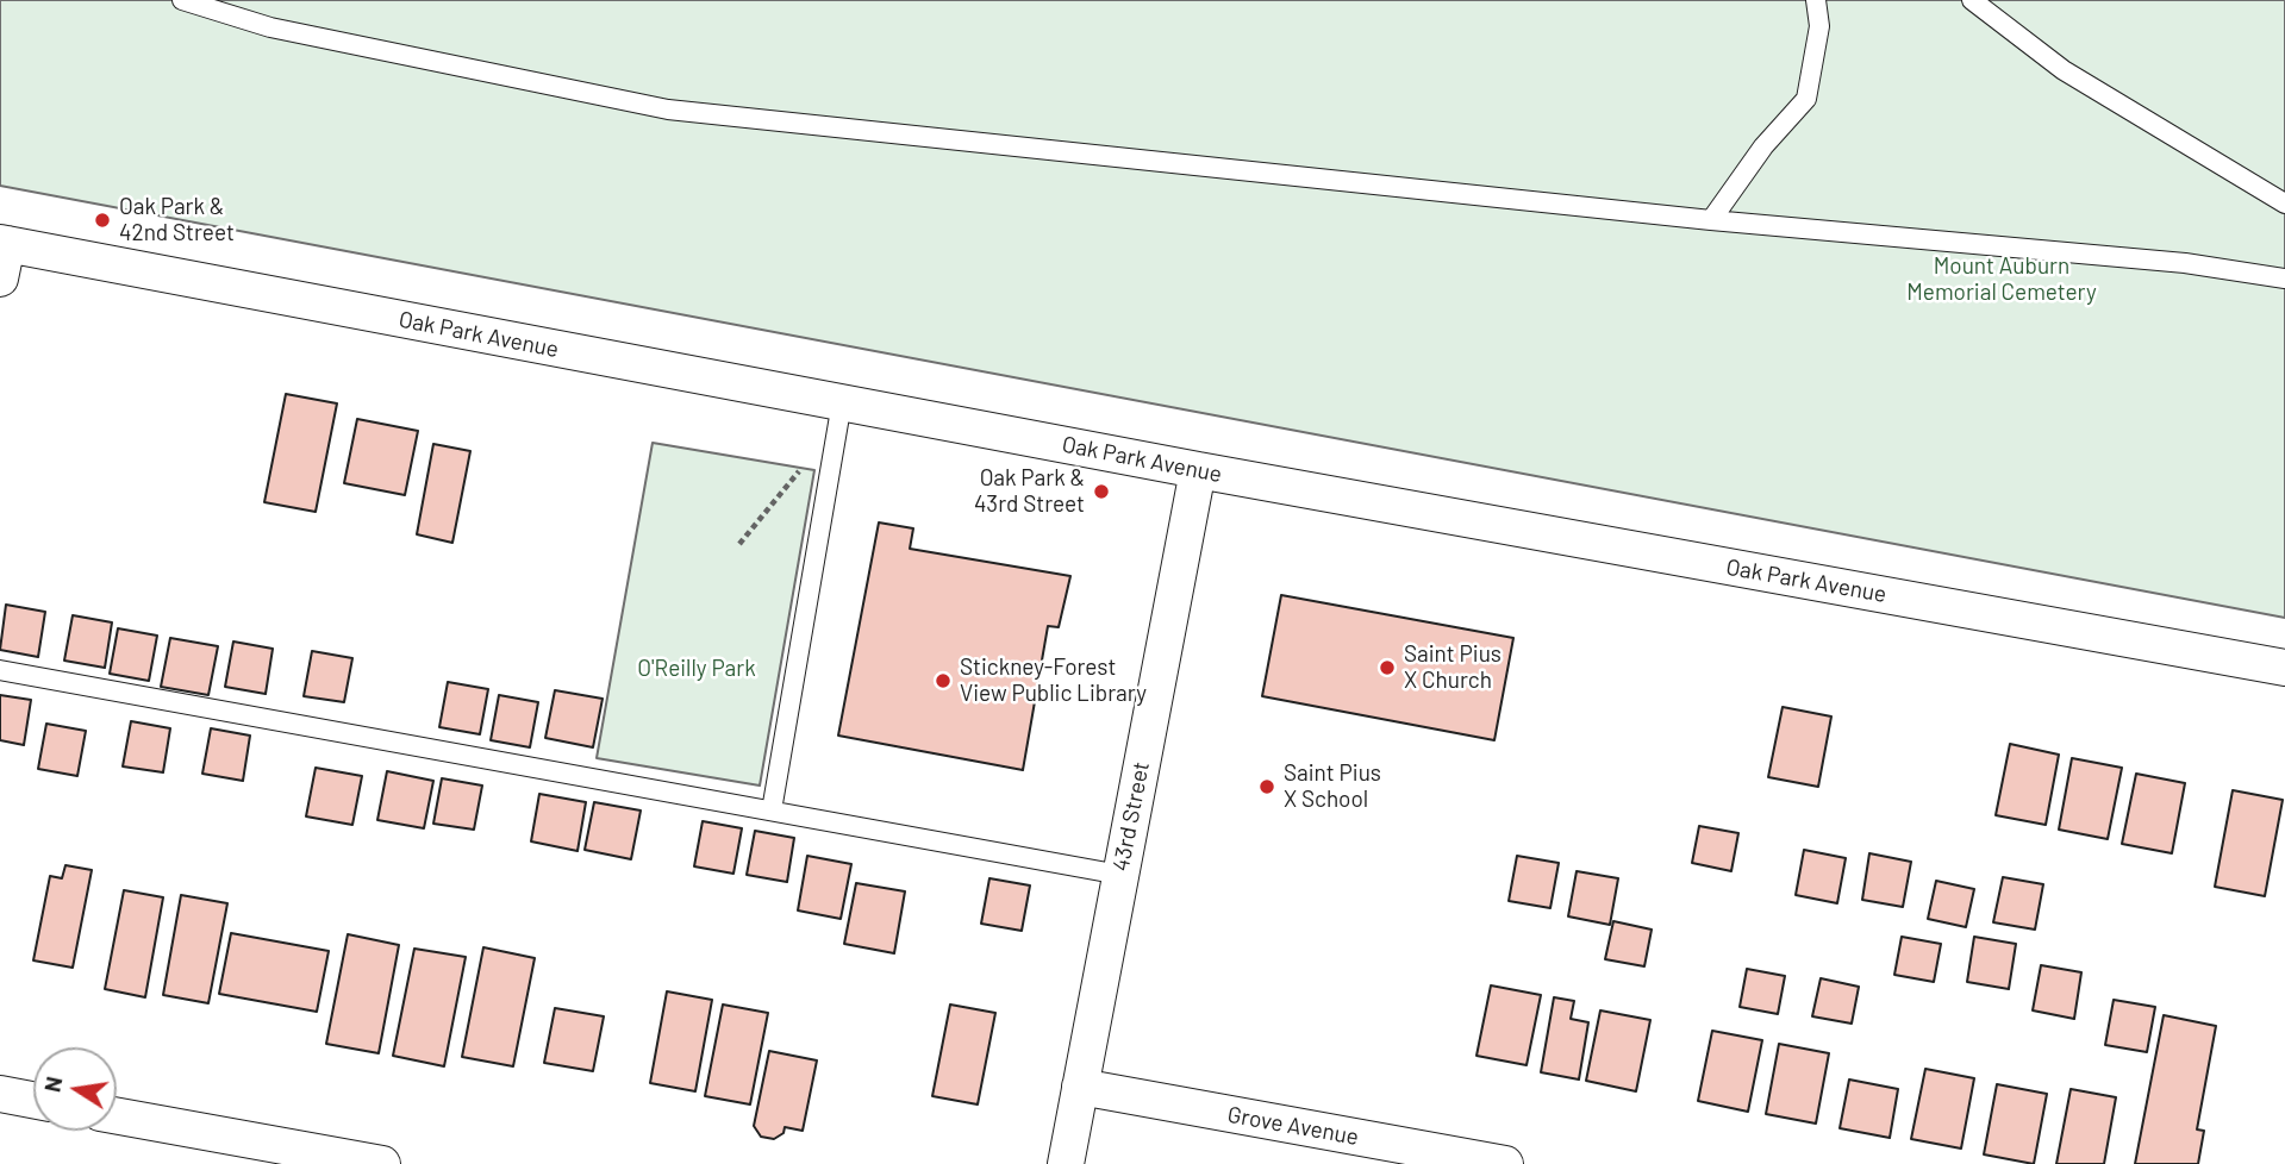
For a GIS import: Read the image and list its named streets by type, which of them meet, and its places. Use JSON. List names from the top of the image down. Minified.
{"streets":{"street":["Oak Park Avenue","43rd Street","Grove Avenue"]},"crossings":[["Oak Park Avenue","43rd Street"],["43rd Street","Grove Avenue"]],"parks":["Mount Auburn Memorial Cemetery","O'Reilly Park"],"places":["Oak Park & 42nd Street","Oak Park & 43rd Street","Saint Pius X Church","Stickney-Forest View Public Library","Saint Pius X School"],"north":"left"}
